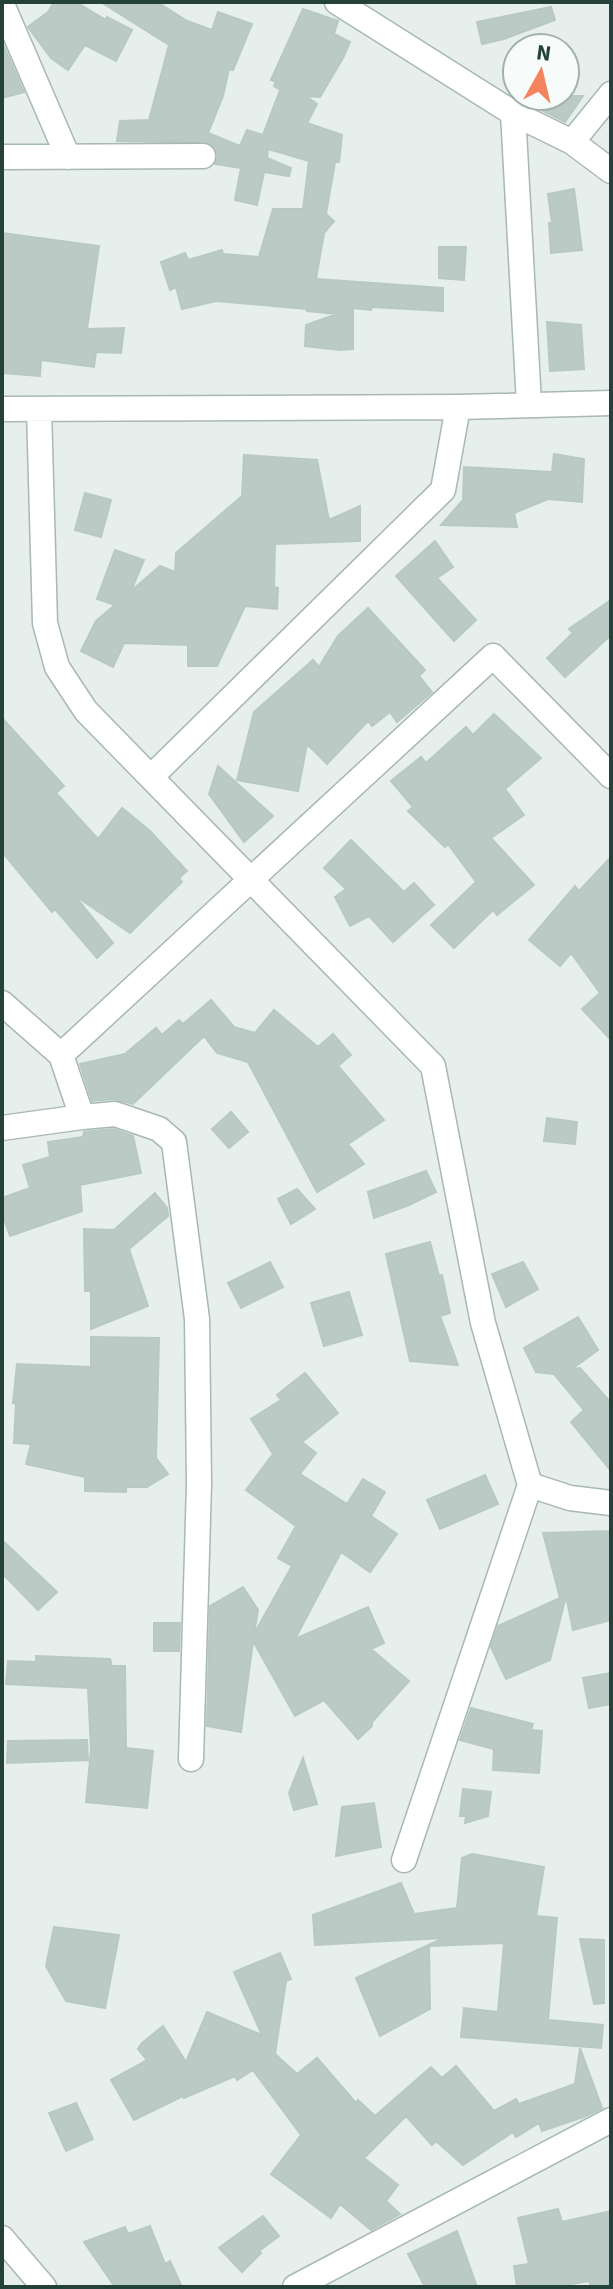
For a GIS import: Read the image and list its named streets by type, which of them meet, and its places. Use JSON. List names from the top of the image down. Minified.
{"north":"top"}
